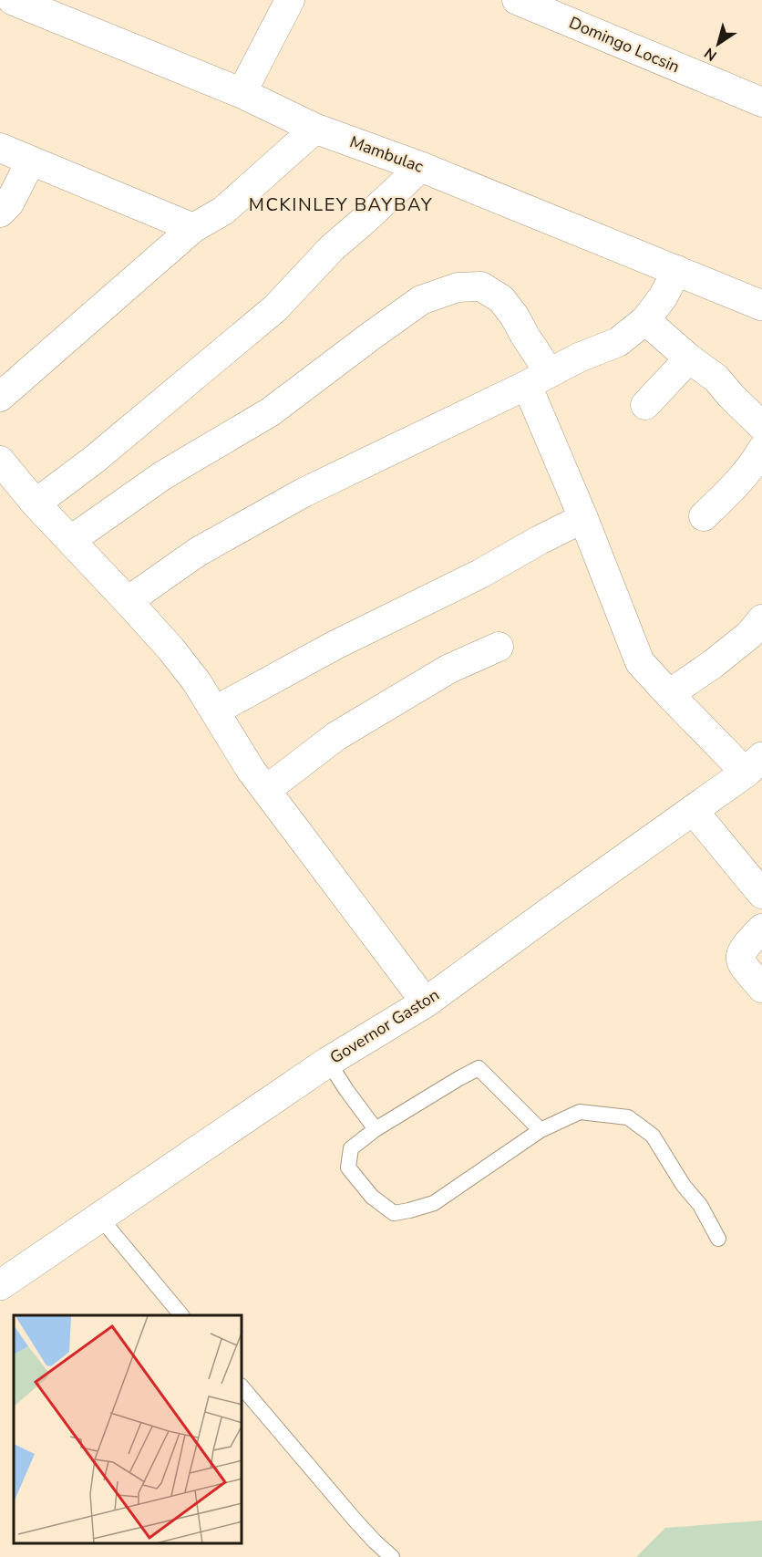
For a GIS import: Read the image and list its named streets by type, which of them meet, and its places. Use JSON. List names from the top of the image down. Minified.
{"streets":{"street":["Domingo Locsin","Mambulac","Governor Gaston"]},"districts":["MCKINLEY BAYBAY"],"north":"bottom left"}
